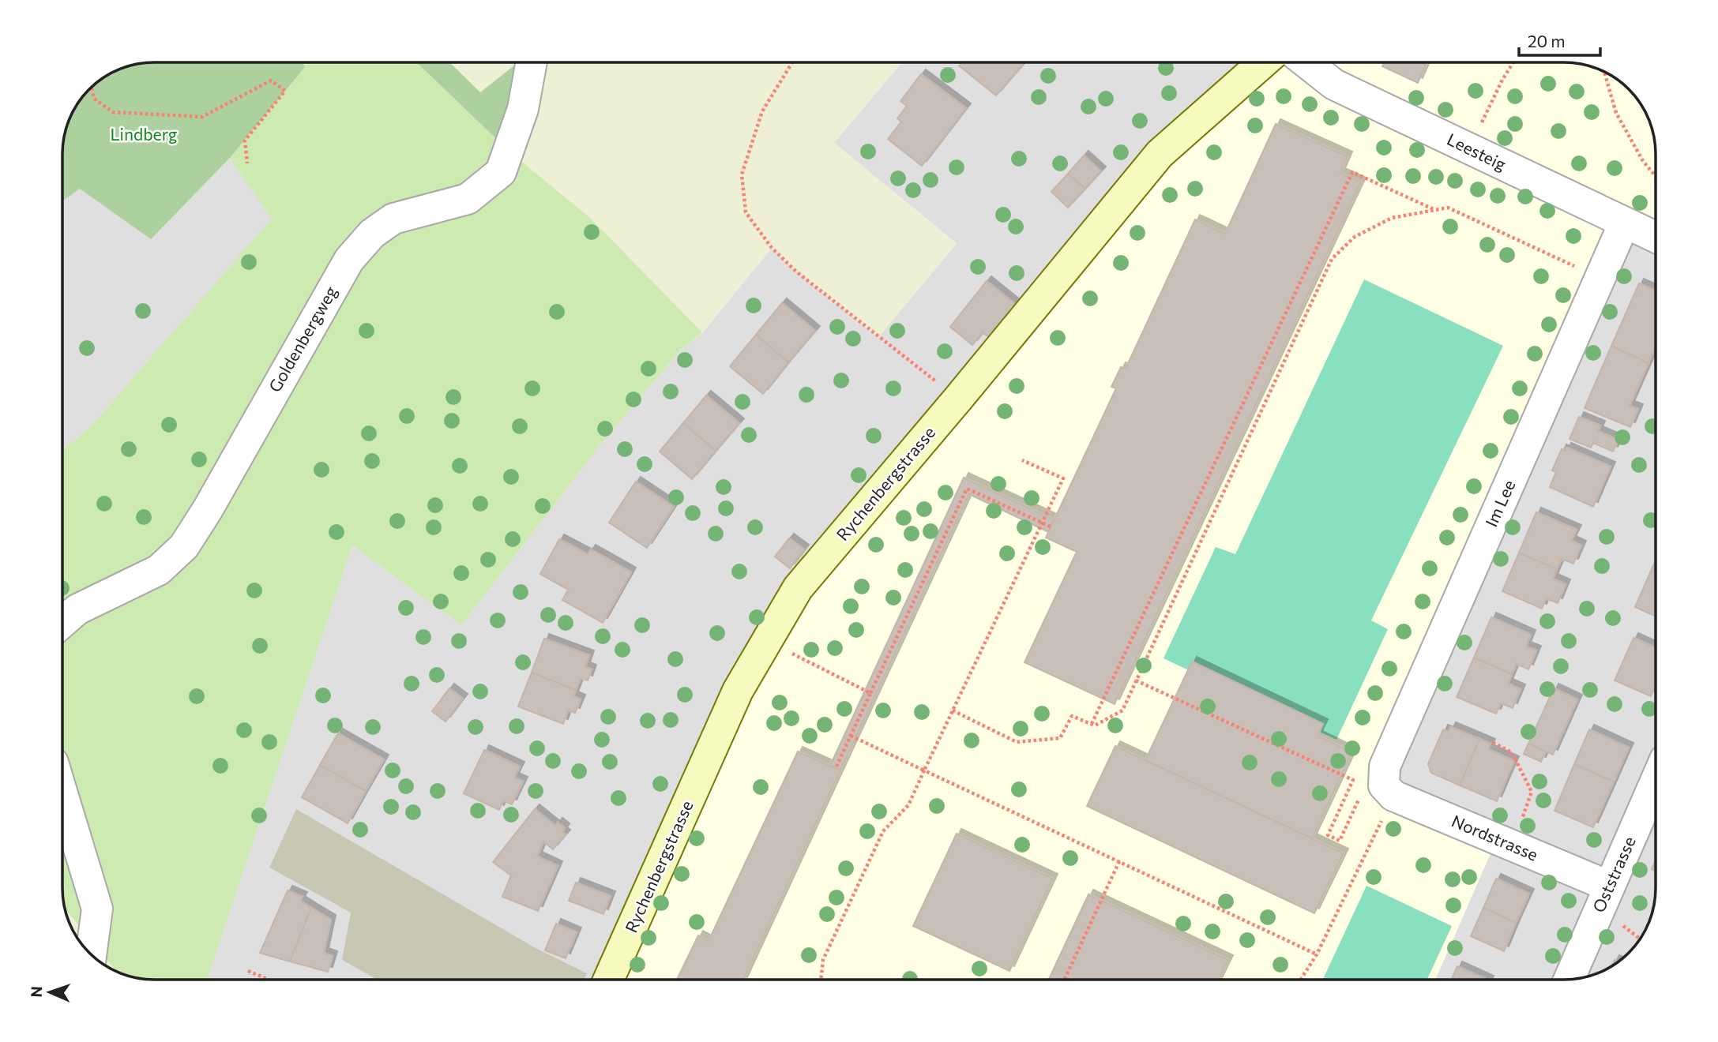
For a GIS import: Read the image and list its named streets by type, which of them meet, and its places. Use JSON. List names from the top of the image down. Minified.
{"streets":{"street":["Leesteig","Goldenbergweg","Rychenbergstrasse","Im Lee","Nordstrasse","Oststrasse"]},"crossings":[["Leesteig","Im Lee"],["Im Lee","Nordstrasse"],["Nordstrasse","Oststrasse"]],"parks":["Lindberg"],"scale_bar":"20 m","north":"left"}
